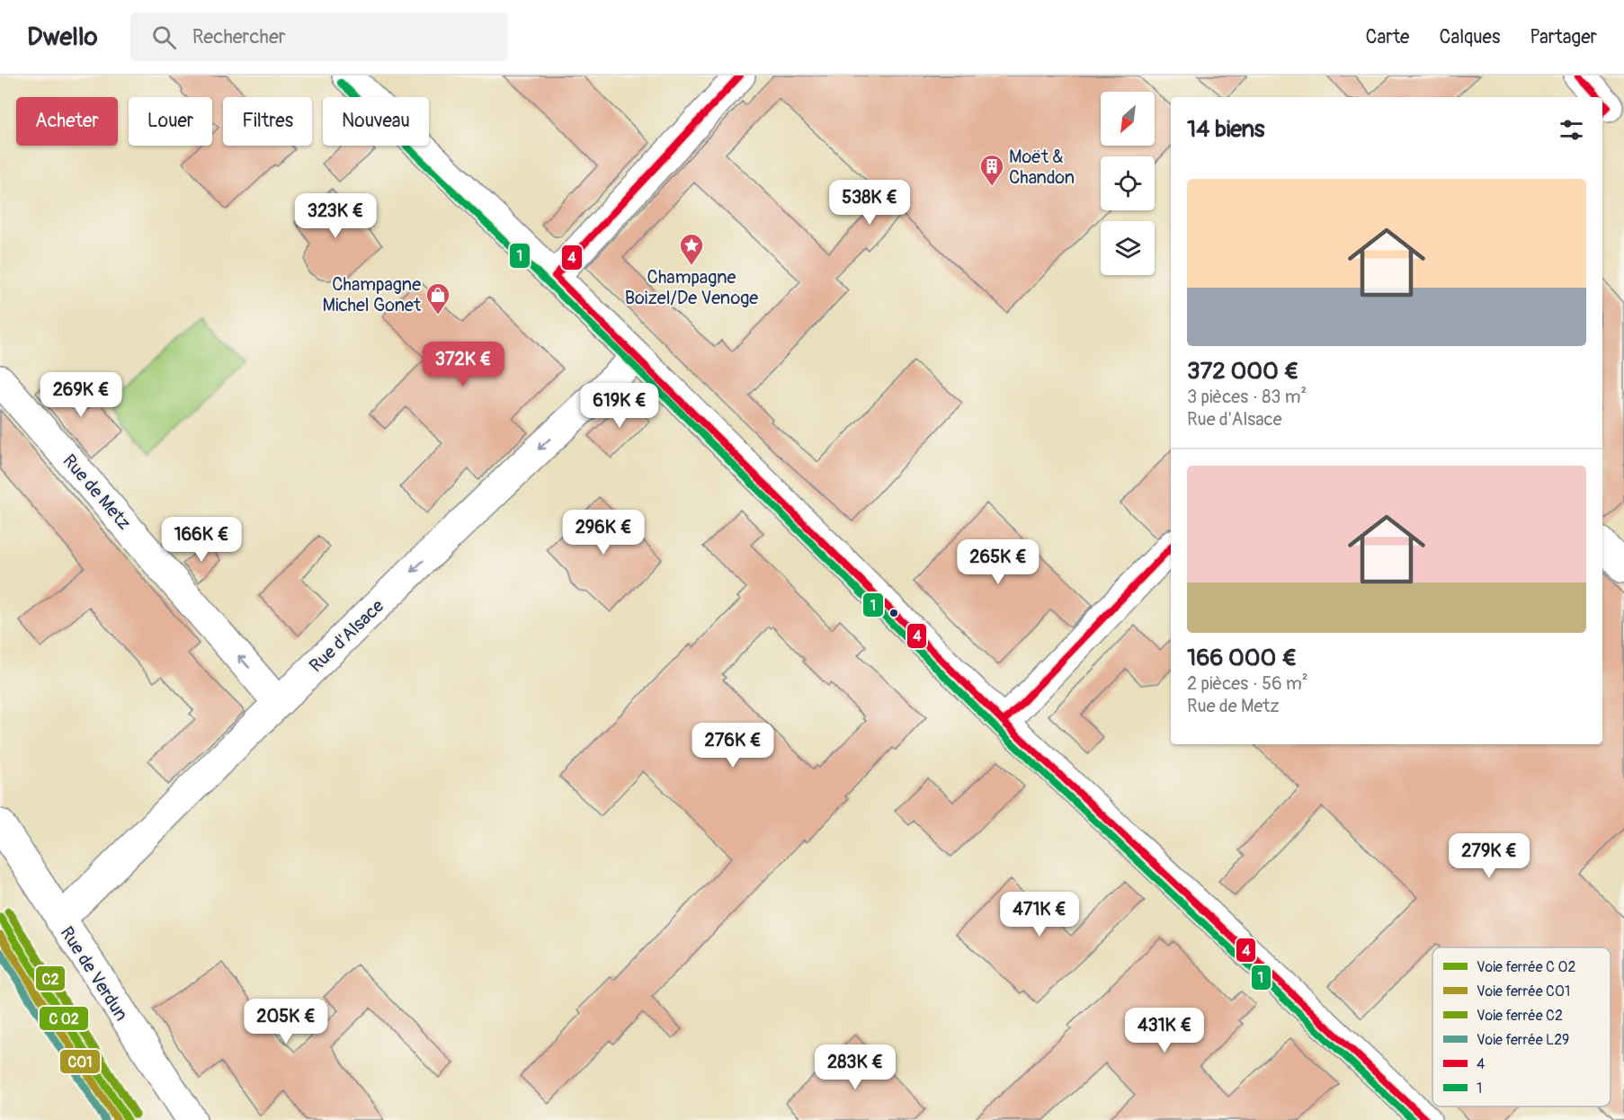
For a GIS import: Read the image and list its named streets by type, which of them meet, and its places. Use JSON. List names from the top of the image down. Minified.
{"streets":{"main road":["Rue de Metz","Rue d'Alsace","Rue de Verdun"]},"crossings":[["Rue de Metz","Rue d'Alsace"],["Rue d'Alsace","Rue de Verdun"]],"one_way":["Rue de Metz","Rue d'Alsace"],"places":{"building":["Moёt & Chandon"],"place":["Champagne Boizel/De Venoge"],"shop":["Champagne Michel Gonet"]},"lines":["transit line 4","transit line 1","rail line C2","rail line C01","rail line L29"],"legend":["Voie ferrée C 02","Voie ferrée C01","Voie ferrée C2","Voie ferrée L29","4","1"],"north":"bottom left","page":{"header":"Dwello","search":"Rechercher","nav":["Carte","Calques","Partager"],"chip":["Acheter","Louer","Filtres","Nouveau"],"heading":"14 biens","list":[{"name":"372 000 €","note":"3 pièces · 83 m² · Rue d'Alsace"},{"name":"166 000 €","note":"2 pièces · 56 m² · Rue de Metz"}],"price":["538K €","323K €","372K €","269K €","619K €","296K €","166K €","265K €","276K €","279K €","471K €","205K €","431K €","283K €"]}}
